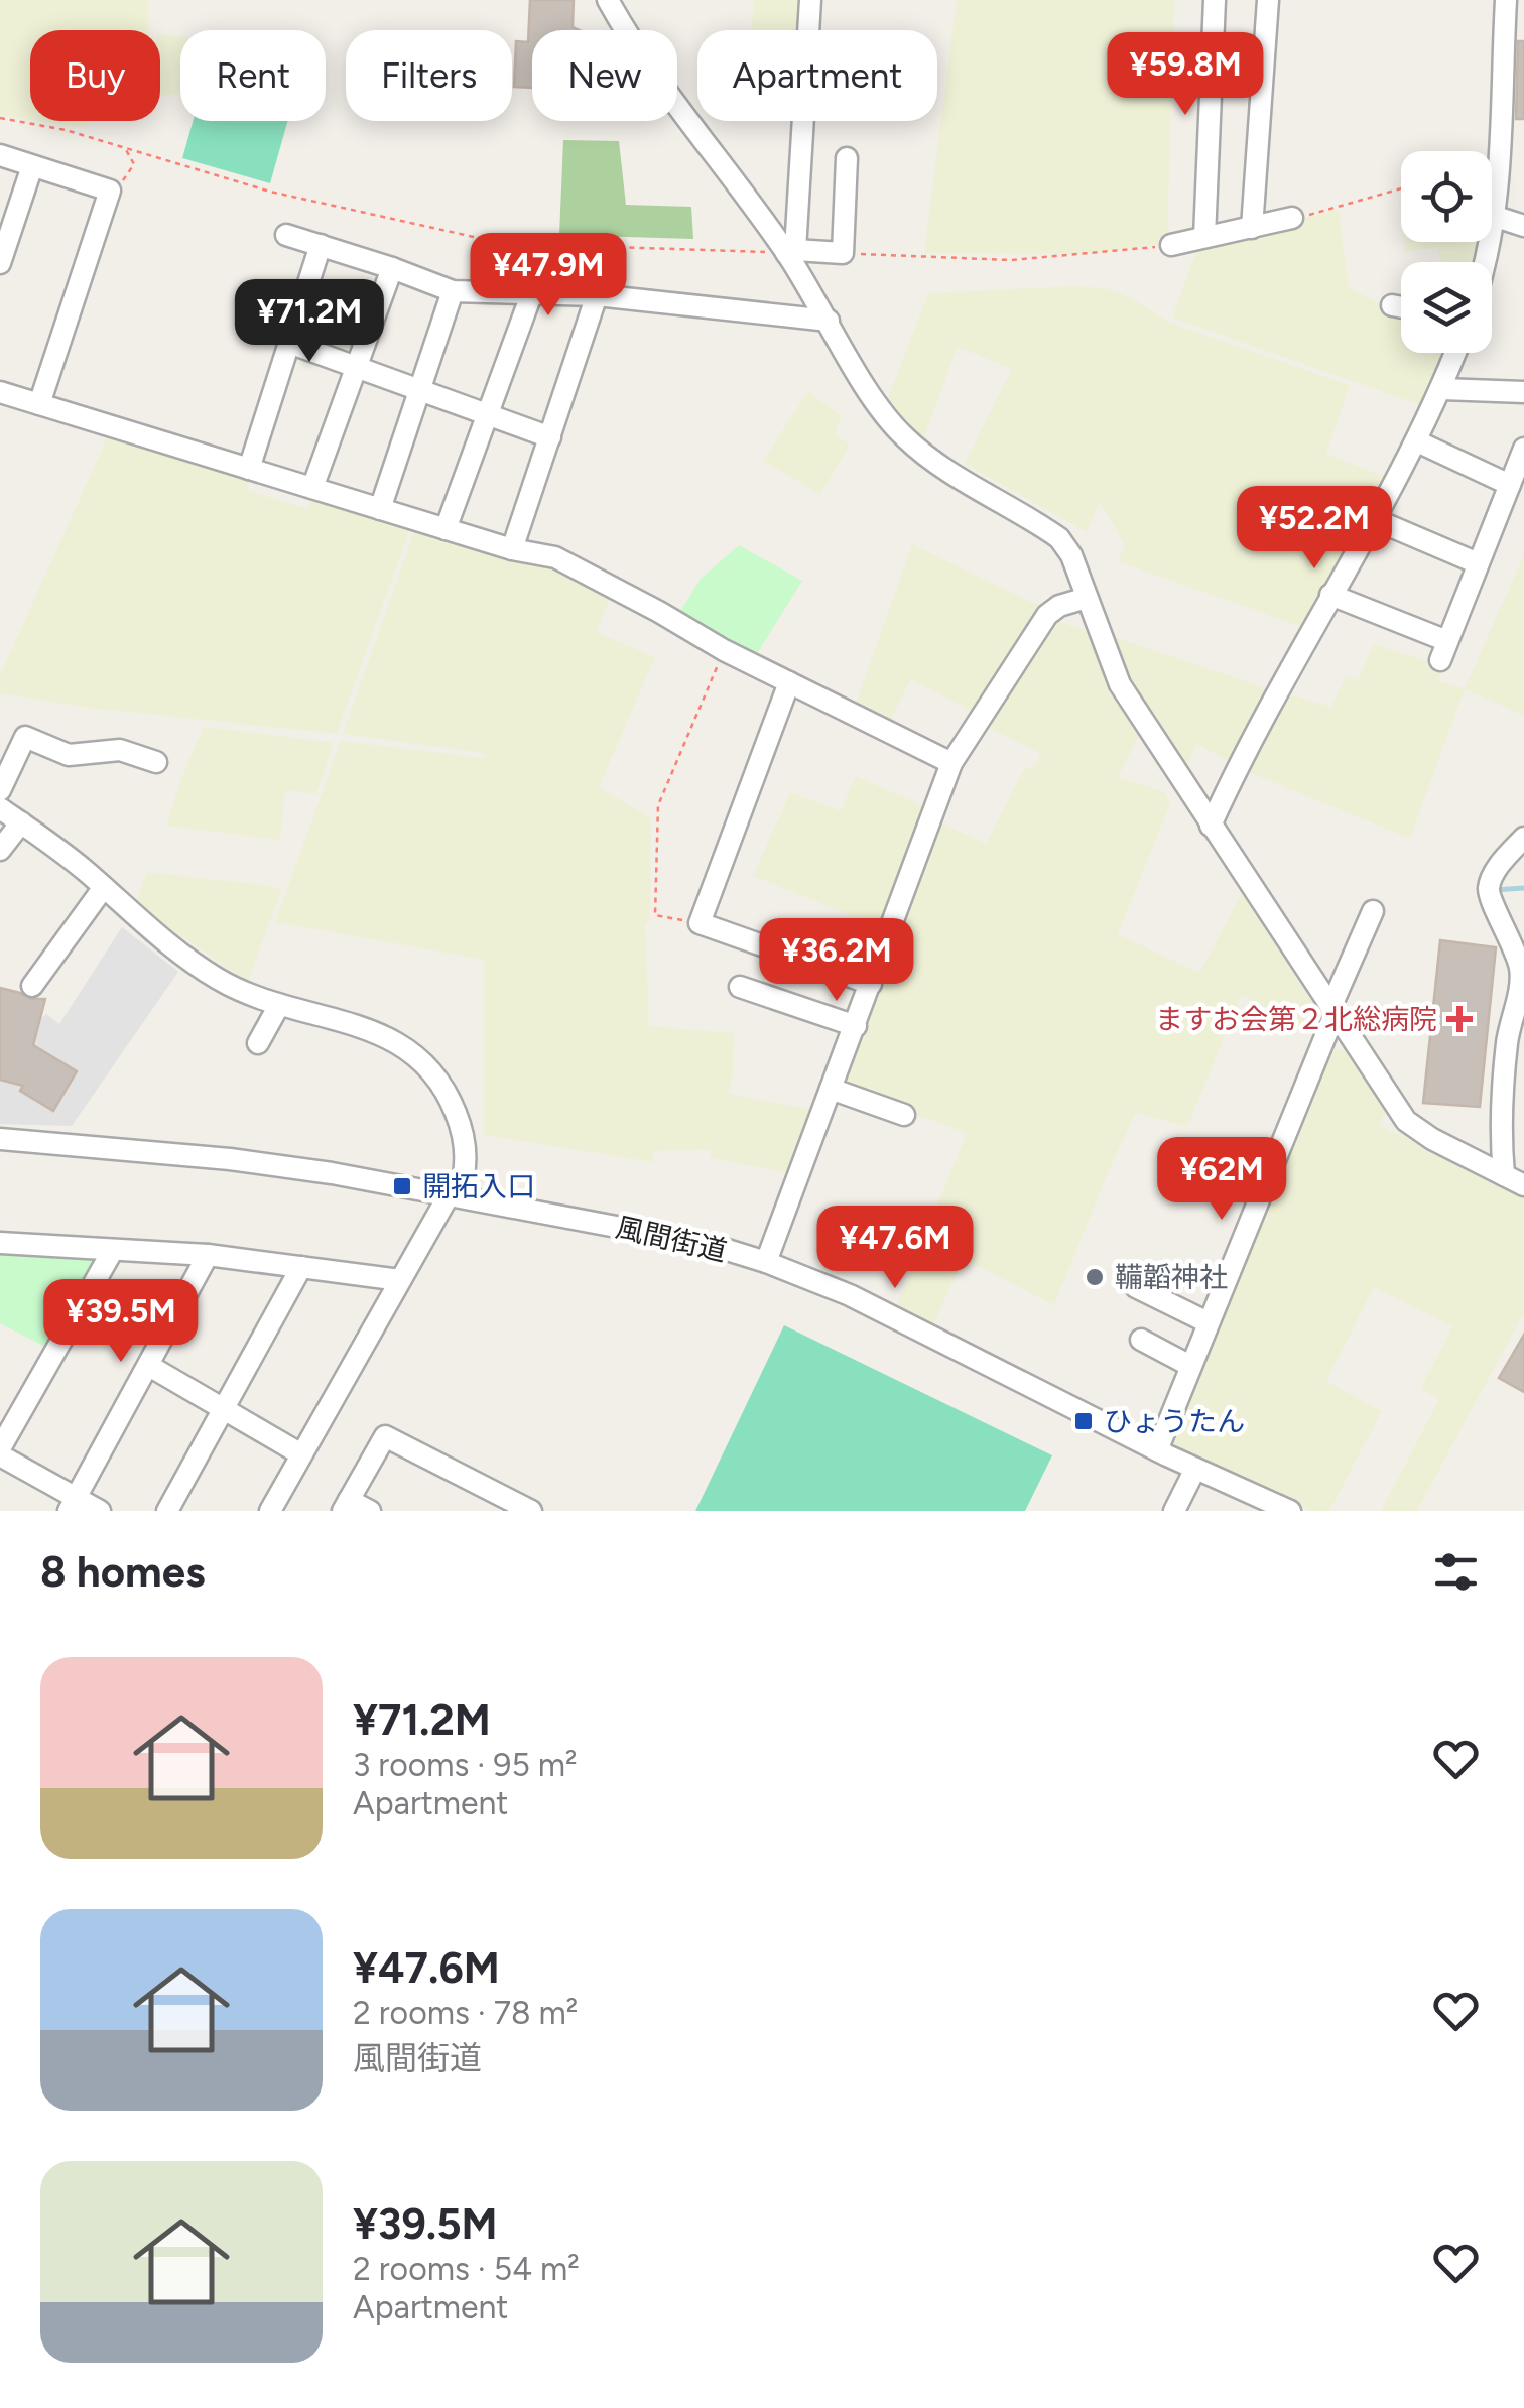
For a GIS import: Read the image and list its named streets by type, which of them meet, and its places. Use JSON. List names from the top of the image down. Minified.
{"streets":{"street":["風間街道"]},"places":{"health":["ますお会第２北総病院"],"transit":["開拓入口","ひょうたん"],"other":["鞴韜神社"]},"page":{"chip":["Buy","Rent","Filters","New","Apartment"],"price":["¥59.8M","¥47.9M","¥71.2M","¥52.2M","¥36.2M","¥62M","¥47.6M","¥39.5M"],"heading":"8 homes","list":[{"name":"¥71.2M","note":"3 rooms · 95 m² · Apartment"},{"name":"¥47.6M","note":"2 rooms · 78 m² · 風間街道"},{"name":"¥39.5M","note":"2 rooms · 54 m² · Apartment"}]}}
